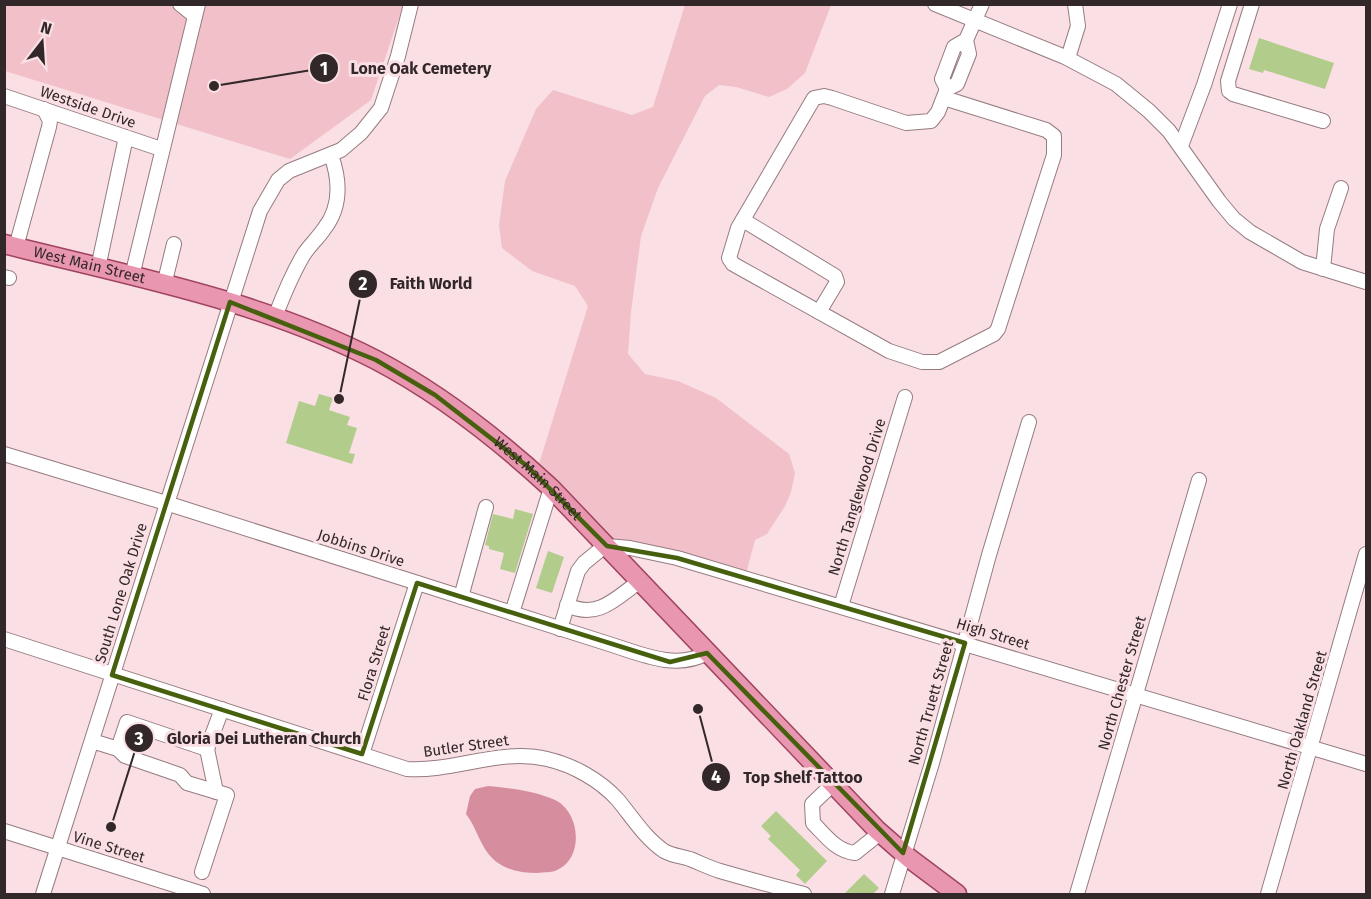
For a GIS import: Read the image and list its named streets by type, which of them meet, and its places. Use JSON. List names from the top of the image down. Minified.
{"streets":{"main road":["West Main Street"],"street":["Westside Drive","North Tanglewood Drive","Jobbins Drive","South Lone Oak Drive","High Street","Flora Street","North Chester Street","North Truett Street","North Oakland Street","Butler Street","Vine Street"]},"crossings":[["West Main Street","Jobbins Drive"],["West Main Street","South Lone Oak Drive"],["West Main Street","High Street"],["West Main Street","North Truett Street"],["North Tanglewood Drive","High Street"],["Jobbins Drive","South Lone Oak Drive"],["Jobbins Drive","Flora Street"],["South Lone Oak Drive","Butler Street"],["South Lone Oak Drive","Vine Street"],["High Street","North Chester Street"],["High Street","North Truett Street"],["High Street","North Oakland Street"],["Flora Street","Butler Street"]],"places":["Lone Oak Cemetery","Faith World","Top Shelf Tattoo","Gloria Dei Lutheran Church"],"north":"top"}
